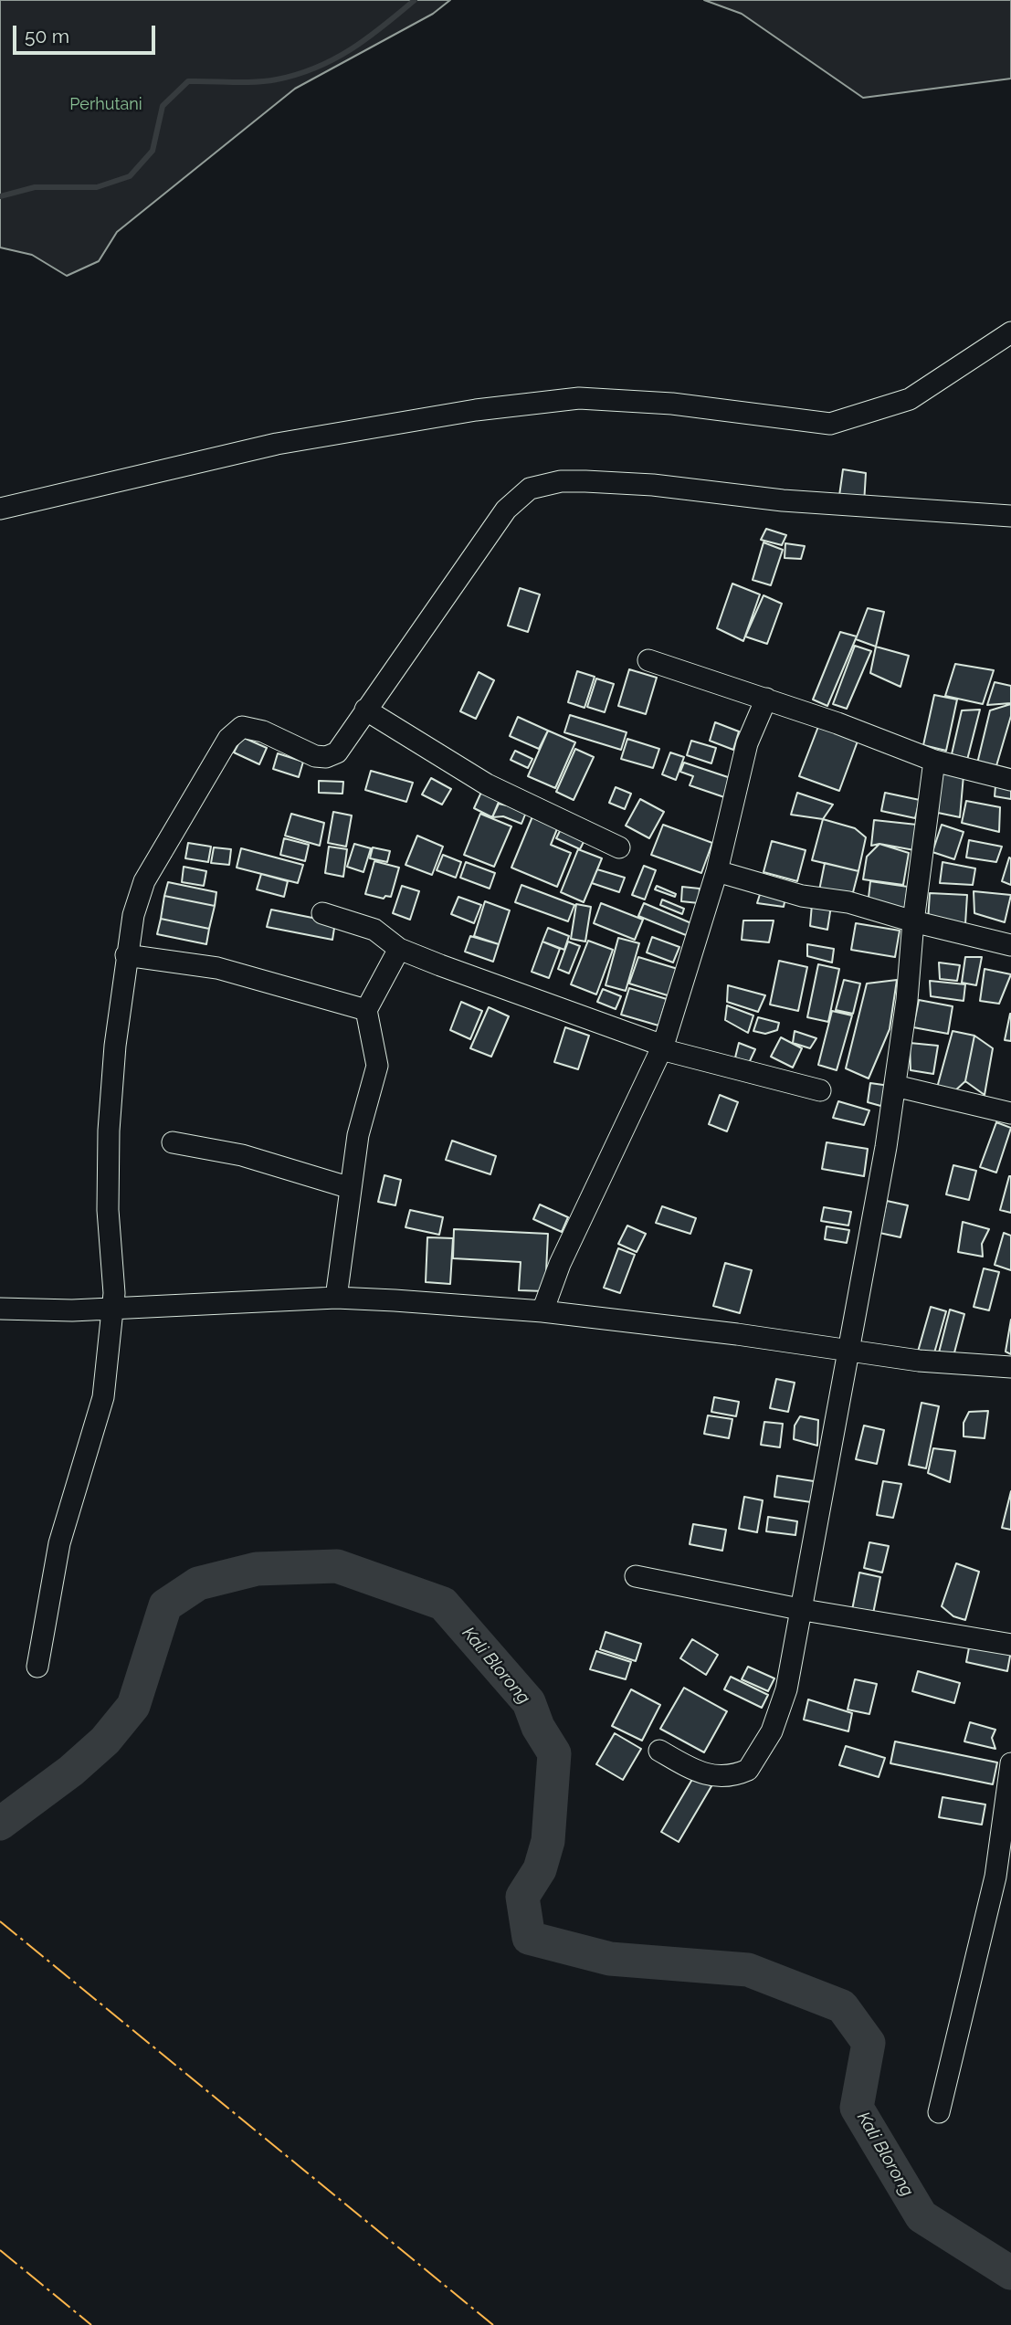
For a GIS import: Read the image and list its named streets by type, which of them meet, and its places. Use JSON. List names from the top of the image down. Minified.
{"water":["Kali Blorong"],"parks":["Perhutani"],"scale_bar":"50 m"}
